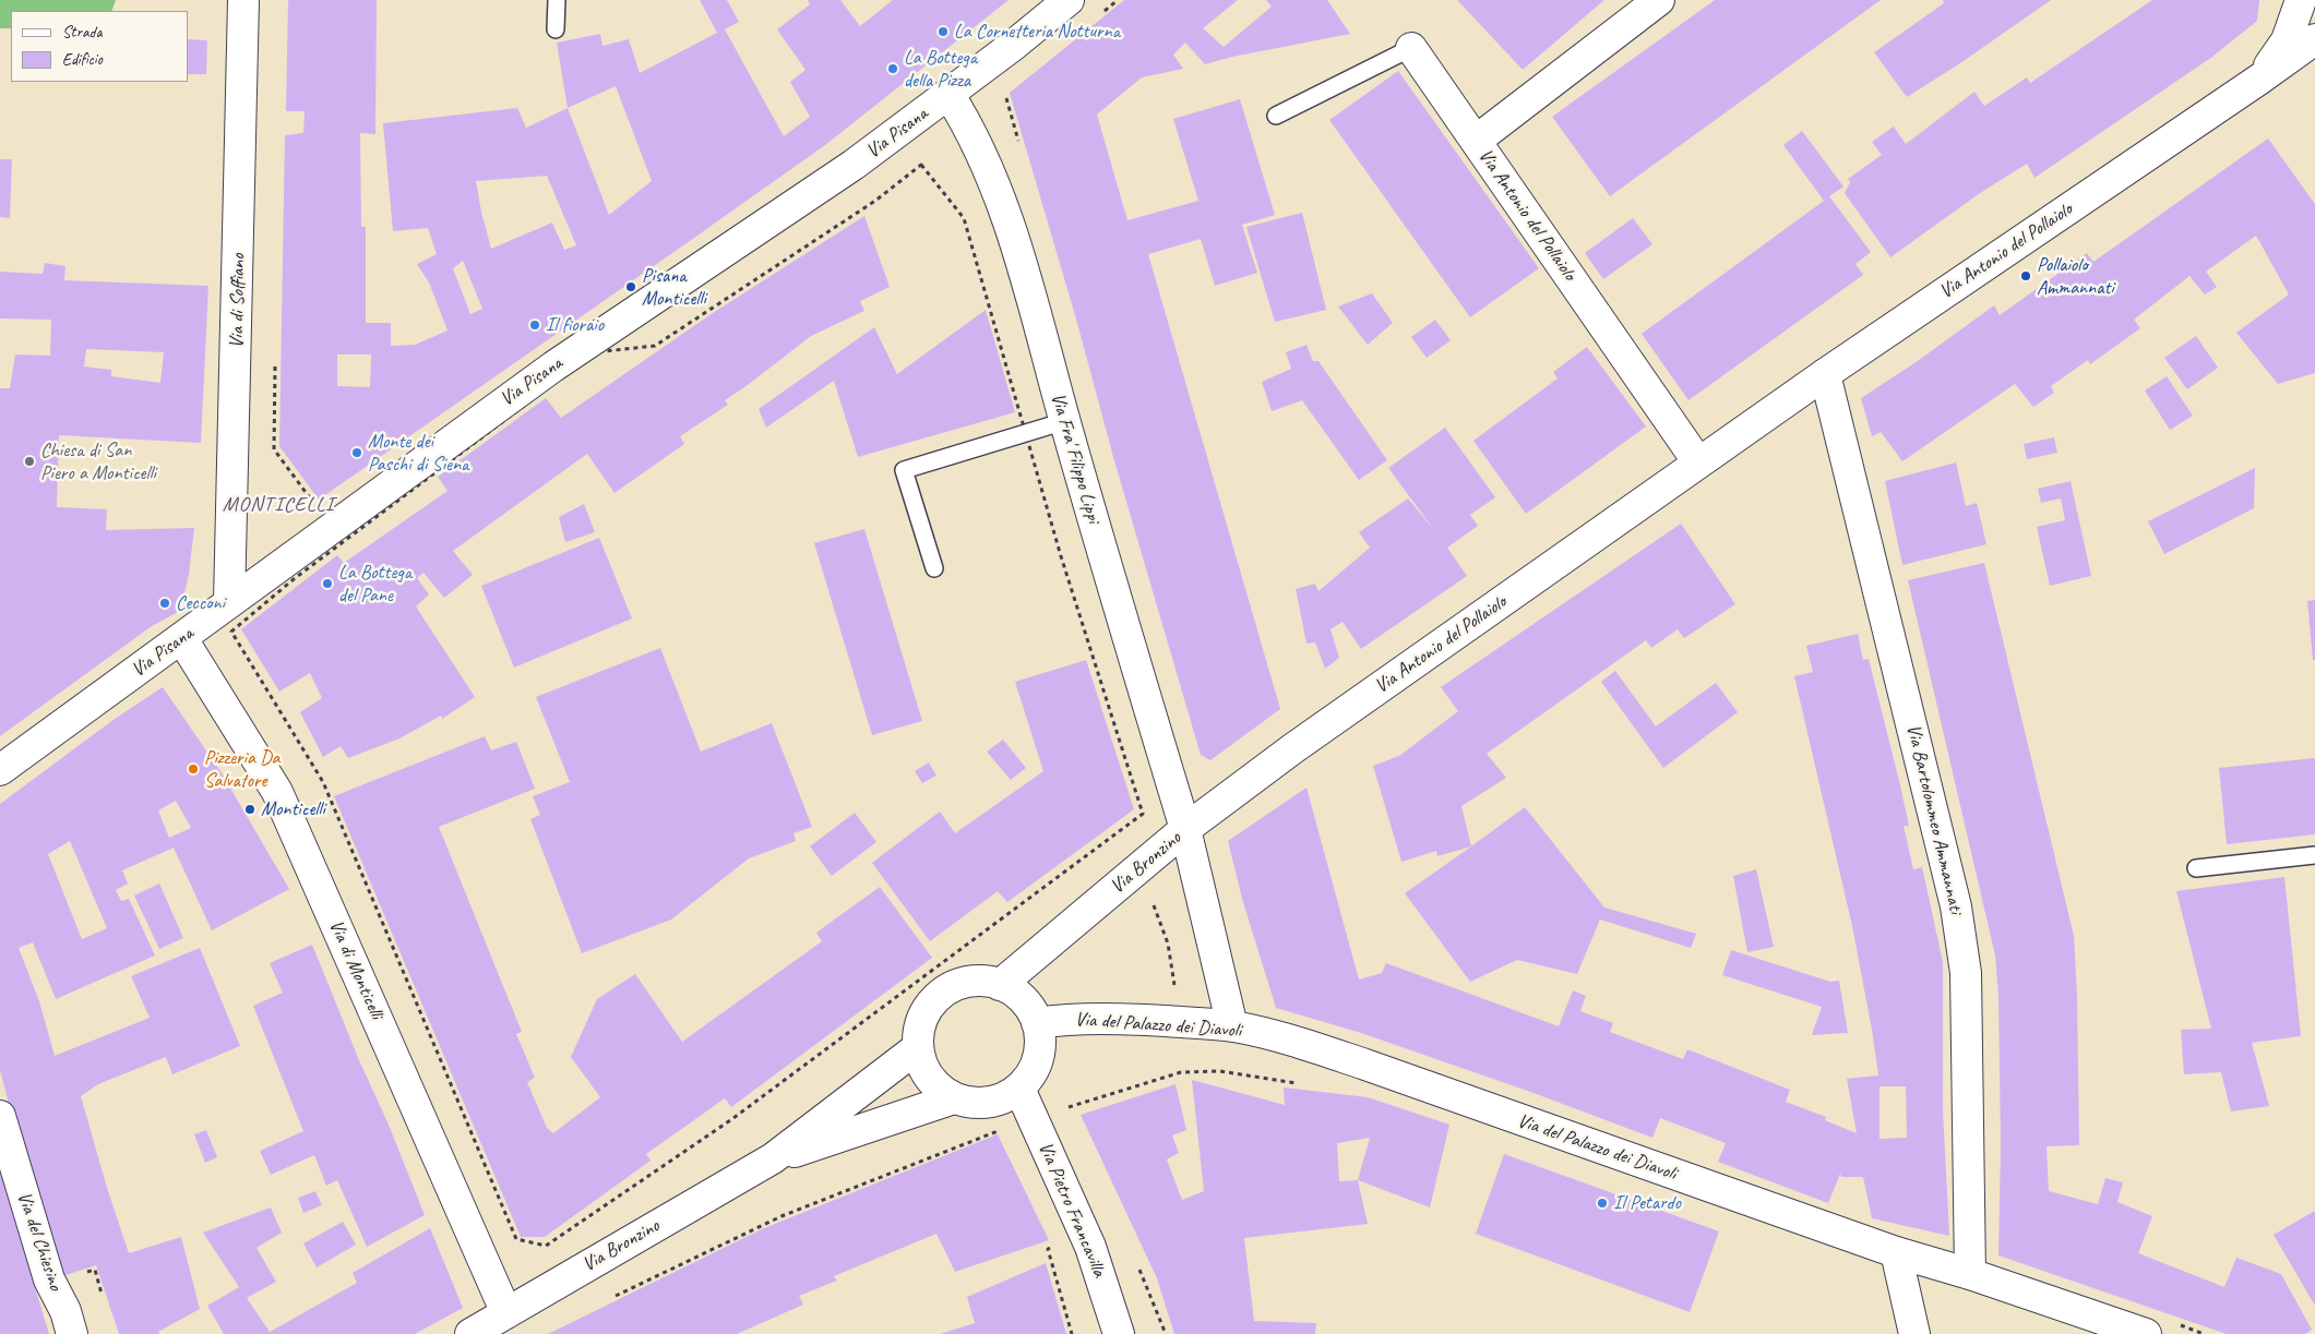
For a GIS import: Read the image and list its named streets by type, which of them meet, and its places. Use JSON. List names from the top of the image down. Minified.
{"streets":{"street":["Via Pisana","Via Antonio del Pollaiolo","Via di Soffiano","Via Fra' Filippo Lippi","Via Bartolommeo Ammannati","Via Bronzino","Via di Monticelli","Via del Palazzo dei Diavoli","Via Pietro Francavilla","Via del Chiesino"]},"crossings":[["Via Pisana","Via di Soffiano"],["Via Pisana","Via Fra' Filippo Lippi"],["Via Pisana","Via di Monticelli"],["Via Antonio del Pollaiolo","Via Fra' Filippo Lippi"],["Via Antonio del Pollaiolo","Via Bartolommeo Ammannati"],["Via Antonio del Pollaiolo","Via Bronzino"],["Via Fra' Filippo Lippi","Via Bronzino"],["Via Bartolommeo Ammannati","Via del Palazzo dei Diavoli"],["Via Bronzino","Via di Monticelli"],["Via Bronzino","Via del Palazzo dei Diavoli"],["Via Bronzino","Via Pietro Francavilla"],["Via del Palazzo dei Diavoli","Via Pietro Francavilla"]],"districts":["MONTICELLI"],"places":["La Cornetteria Notturna","La Bottega della Pizza","Pollaiolo Ammannati","Pisana Monticelli","Il fioraio","Monte dei Paschi di Siena","Chiesa di San Piero a Monticelli","La Bottega del Pane","Cecconi","Pizzeria Da Salvatore","Monticelli","Il Petardo"],"legend":["Strada","Edificio"]}
